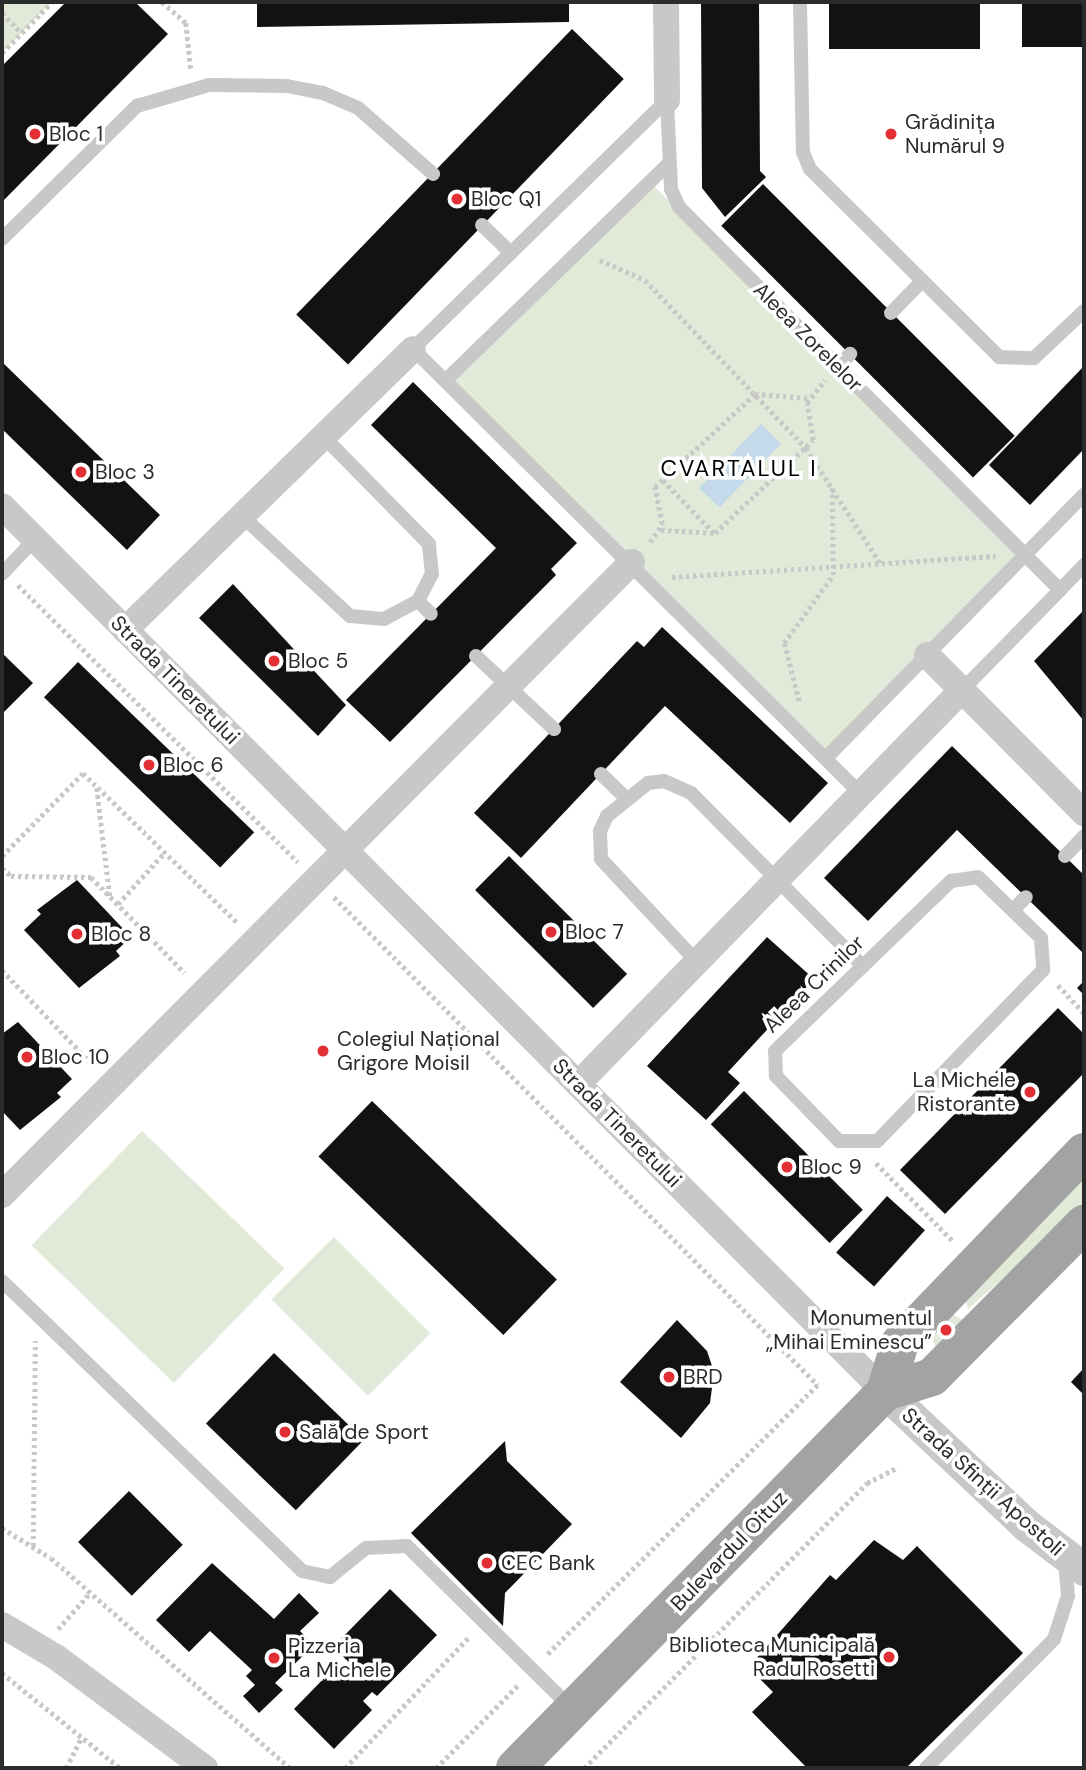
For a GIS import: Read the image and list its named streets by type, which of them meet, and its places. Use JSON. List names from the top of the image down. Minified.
{"streets":{"main road":["Bulevardul Oituz"],"street":["Aleea Zorelelor","Strada Tineretului","Strada Sfinții Apostoli"],"lane":["Aleea Crinilor"]},"crossings":[["Strada Tineretului","Strada Sfinții Apostoli"],["Strada Tineretului","Bulevardul Oituz"],["Strada Sfinții Apostoli","Bulevardul Oituz"]],"districts":["CVARTALUL I"],"places":["Bloc 1","Grădinița Numărul 9","Bloc Q1","Bloc 3","Bloc 5","Bloc 6","Bloc 7","Bloc 8","Colegiul Național Grigore Moisil","Bloc 10","La Michele Ristorante","Bloc 9","Monumentul „Mihai Eminescu”","BRD","Sală de Sport","CEC Bank","Biblioteca Municipală Radu Rosetti","Pizzeria La Michele"]}
